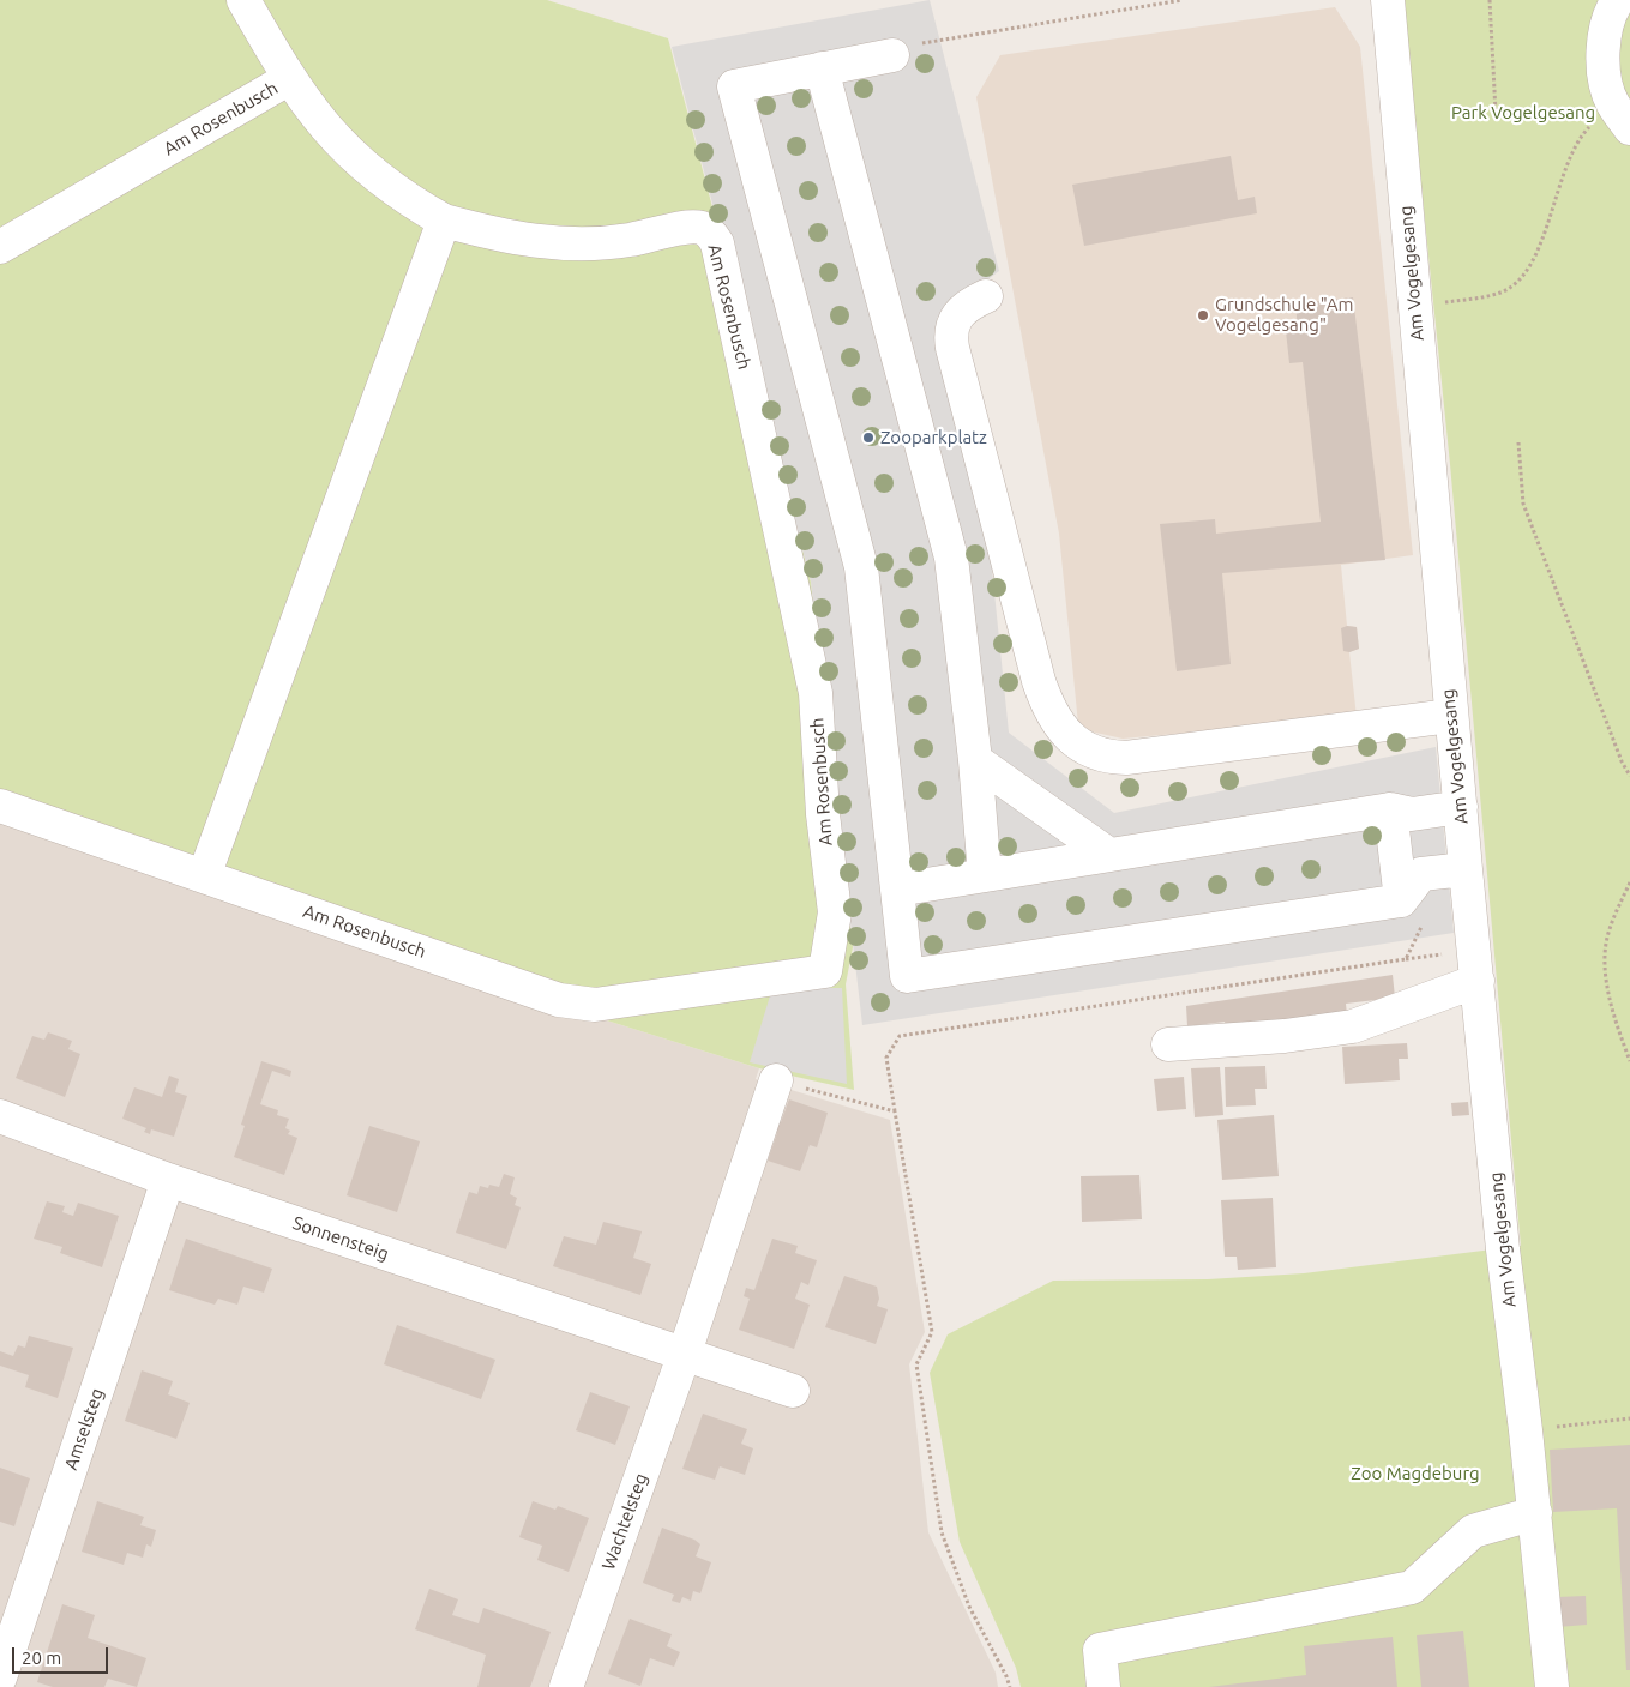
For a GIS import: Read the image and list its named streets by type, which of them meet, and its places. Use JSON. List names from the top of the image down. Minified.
{"streets":{"street":["Am Rosenbusch","Am Vogelgesang","Sonnensteig","Amselsteg","Wachtelsteg"]},"crossings":[["Sonnensteig","Amselsteg"],["Sonnensteig","Wachtelsteg"]],"parks":["Park Vogelgesang","Zoo Magdeburg"],"places":["Grundschule \"Am Vogelgesang\"","Zooparkplatz"],"scale_bar":"20 m"}
